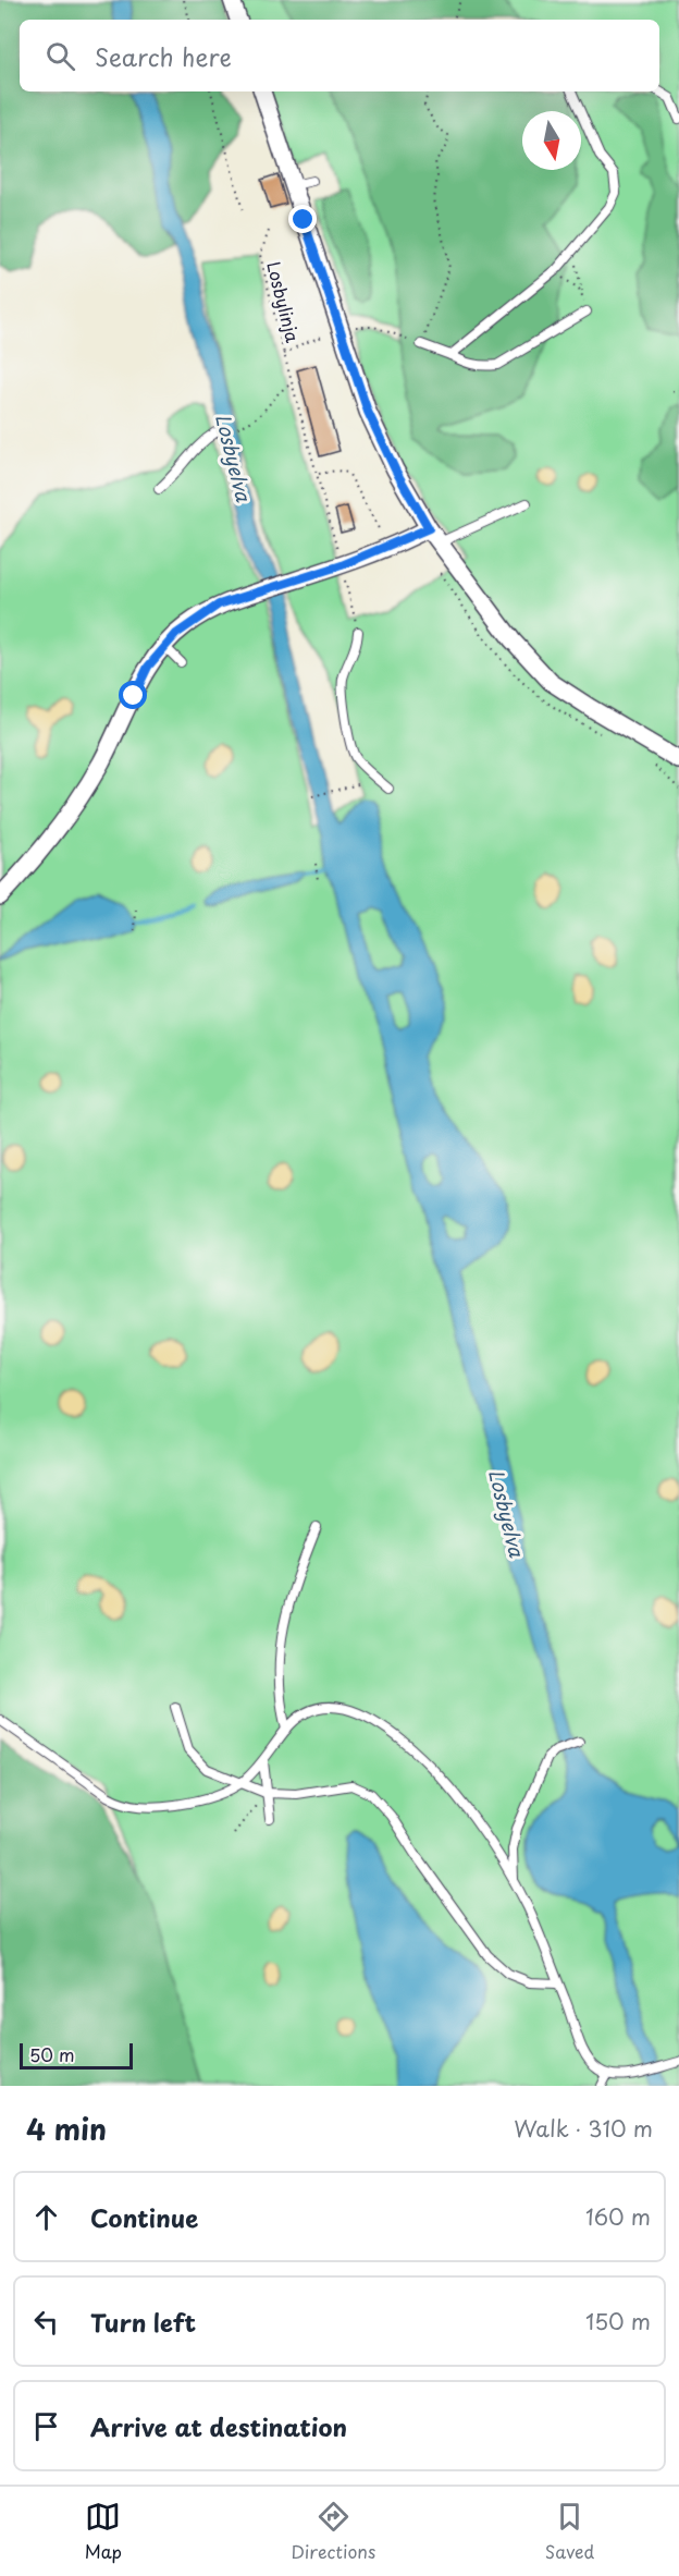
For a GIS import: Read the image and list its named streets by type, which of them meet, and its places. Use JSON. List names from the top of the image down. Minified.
{"streets":{"path":["Losbylinja"]},"water":["Losbyelva"],"scale_bar":"50 m","north":"bottom","page":{"search":"Search here","scale":"50 m","heading":["4 min","Walk · 310 m"],"list":[["Continue","160 m"],["Turn left","150 m"],"Arrive at destination"],"nav":["Map","Directions","Saved"]}}
